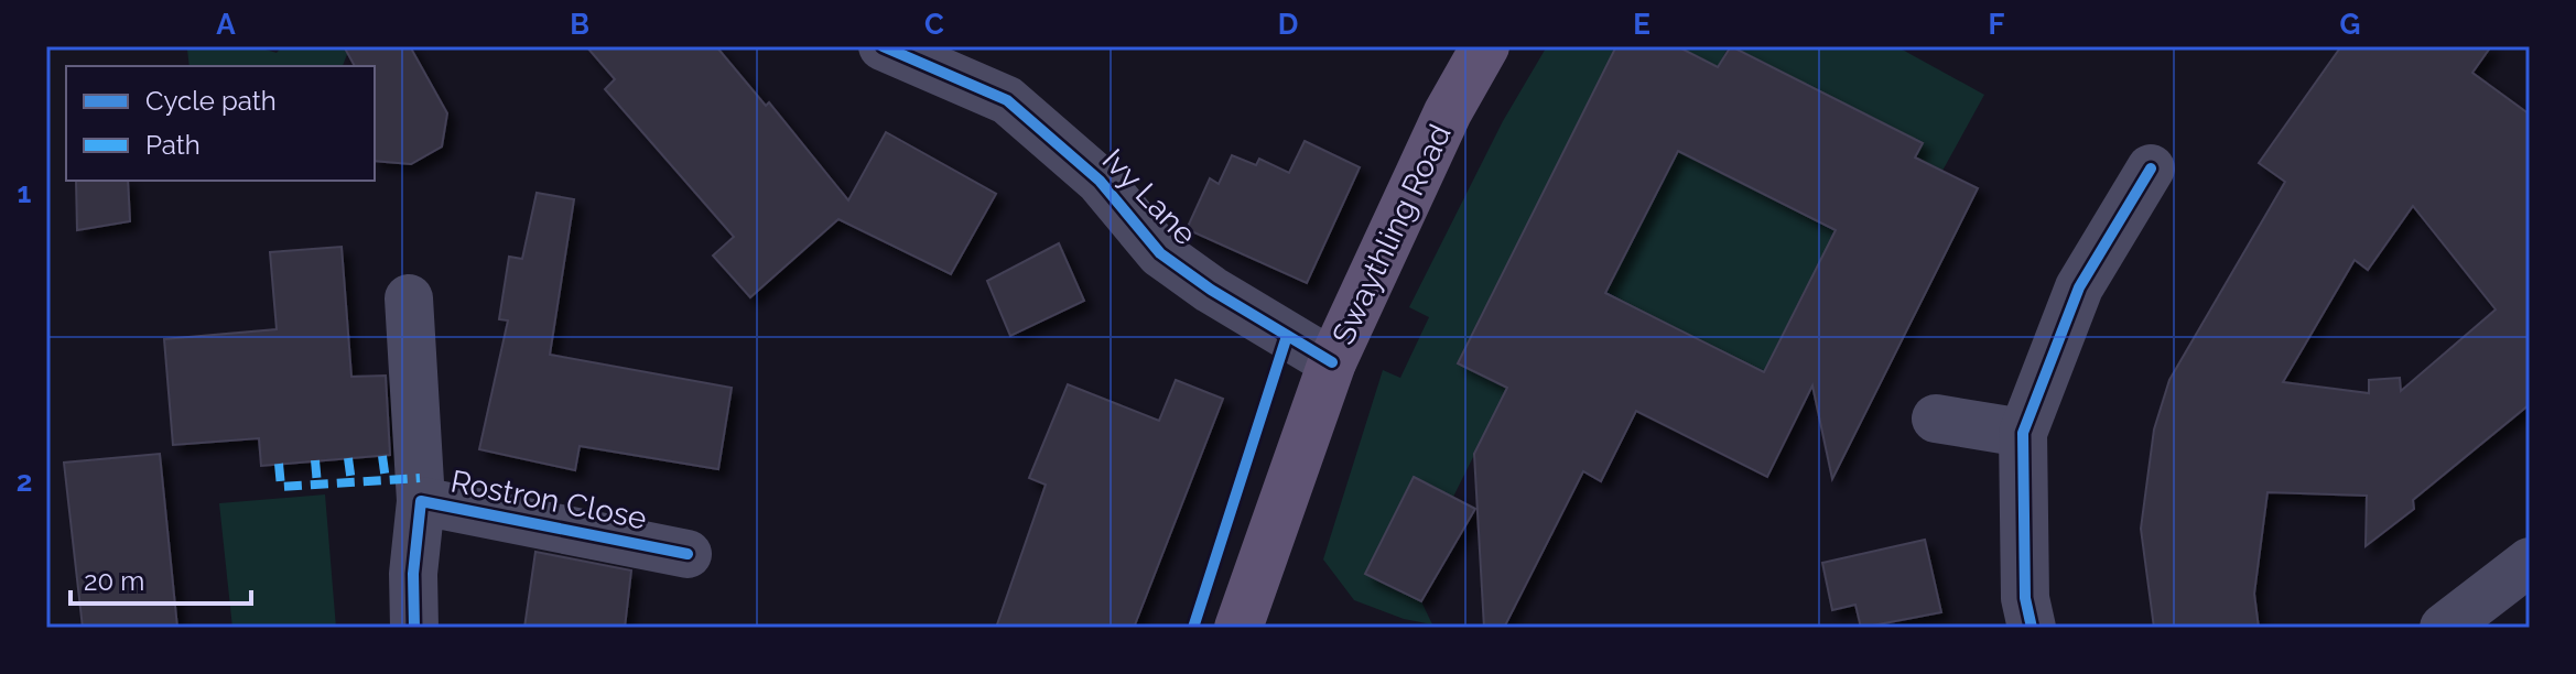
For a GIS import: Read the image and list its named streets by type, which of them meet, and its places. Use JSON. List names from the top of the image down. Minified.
{"streets":{"main road":["Swaythling Road"],"street":["Ivy Lane","Rostron Close"]},"crossings":[["Ivy Lane","Swaythling Road"]],"legend":["Cycle path","Path"],"scale_bar":"20 m","grid":{"columns":["A","B","C","D","E","F","G"],"rows":["1","2"]}}
